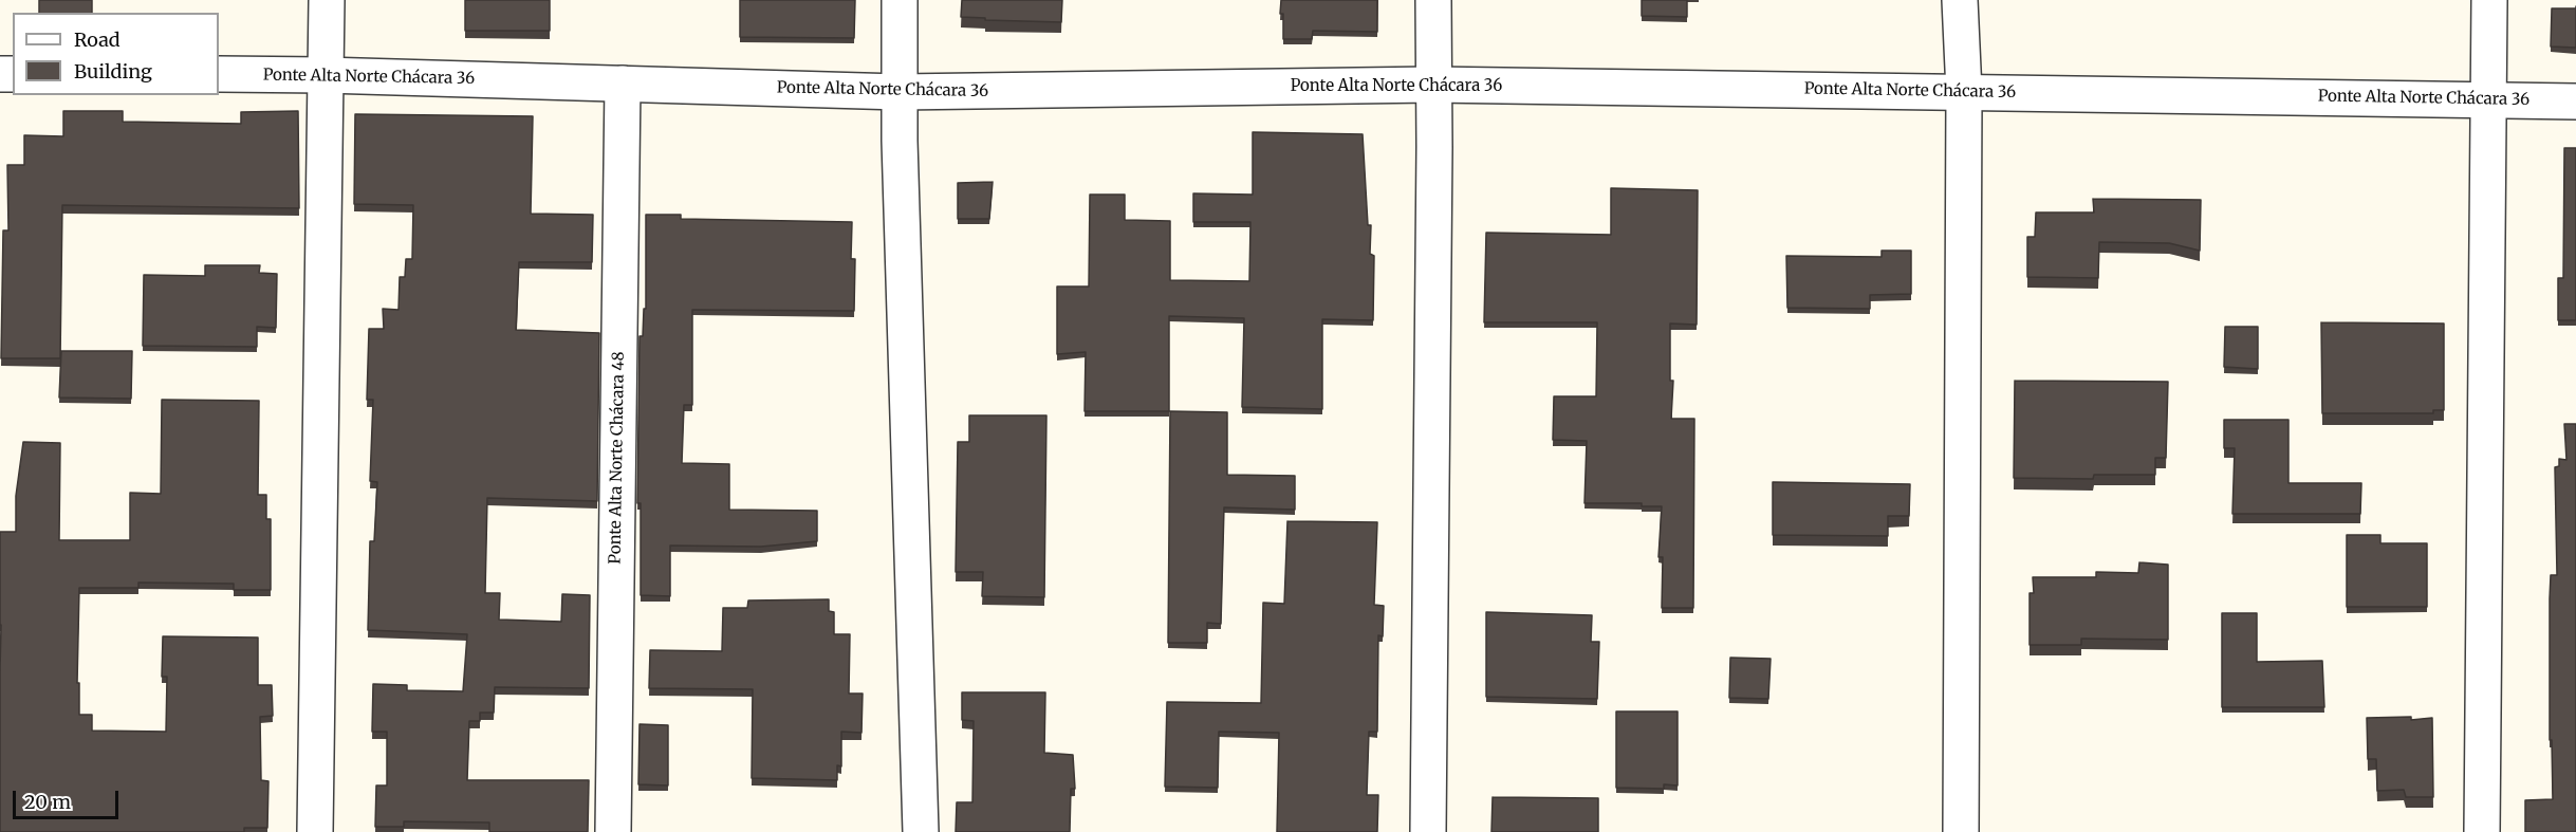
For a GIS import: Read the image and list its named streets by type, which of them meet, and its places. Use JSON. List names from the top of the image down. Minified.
{"streets":{"street":["Ponte Alta Norte Chácara 36","Ponte Alta Norte Chácara 48"]},"crossings":[["Ponte Alta Norte Chácara 36","Ponte Alta Norte Chácara 48"]],"legend":["Road","Building"],"scale_bar":"20 m"}
